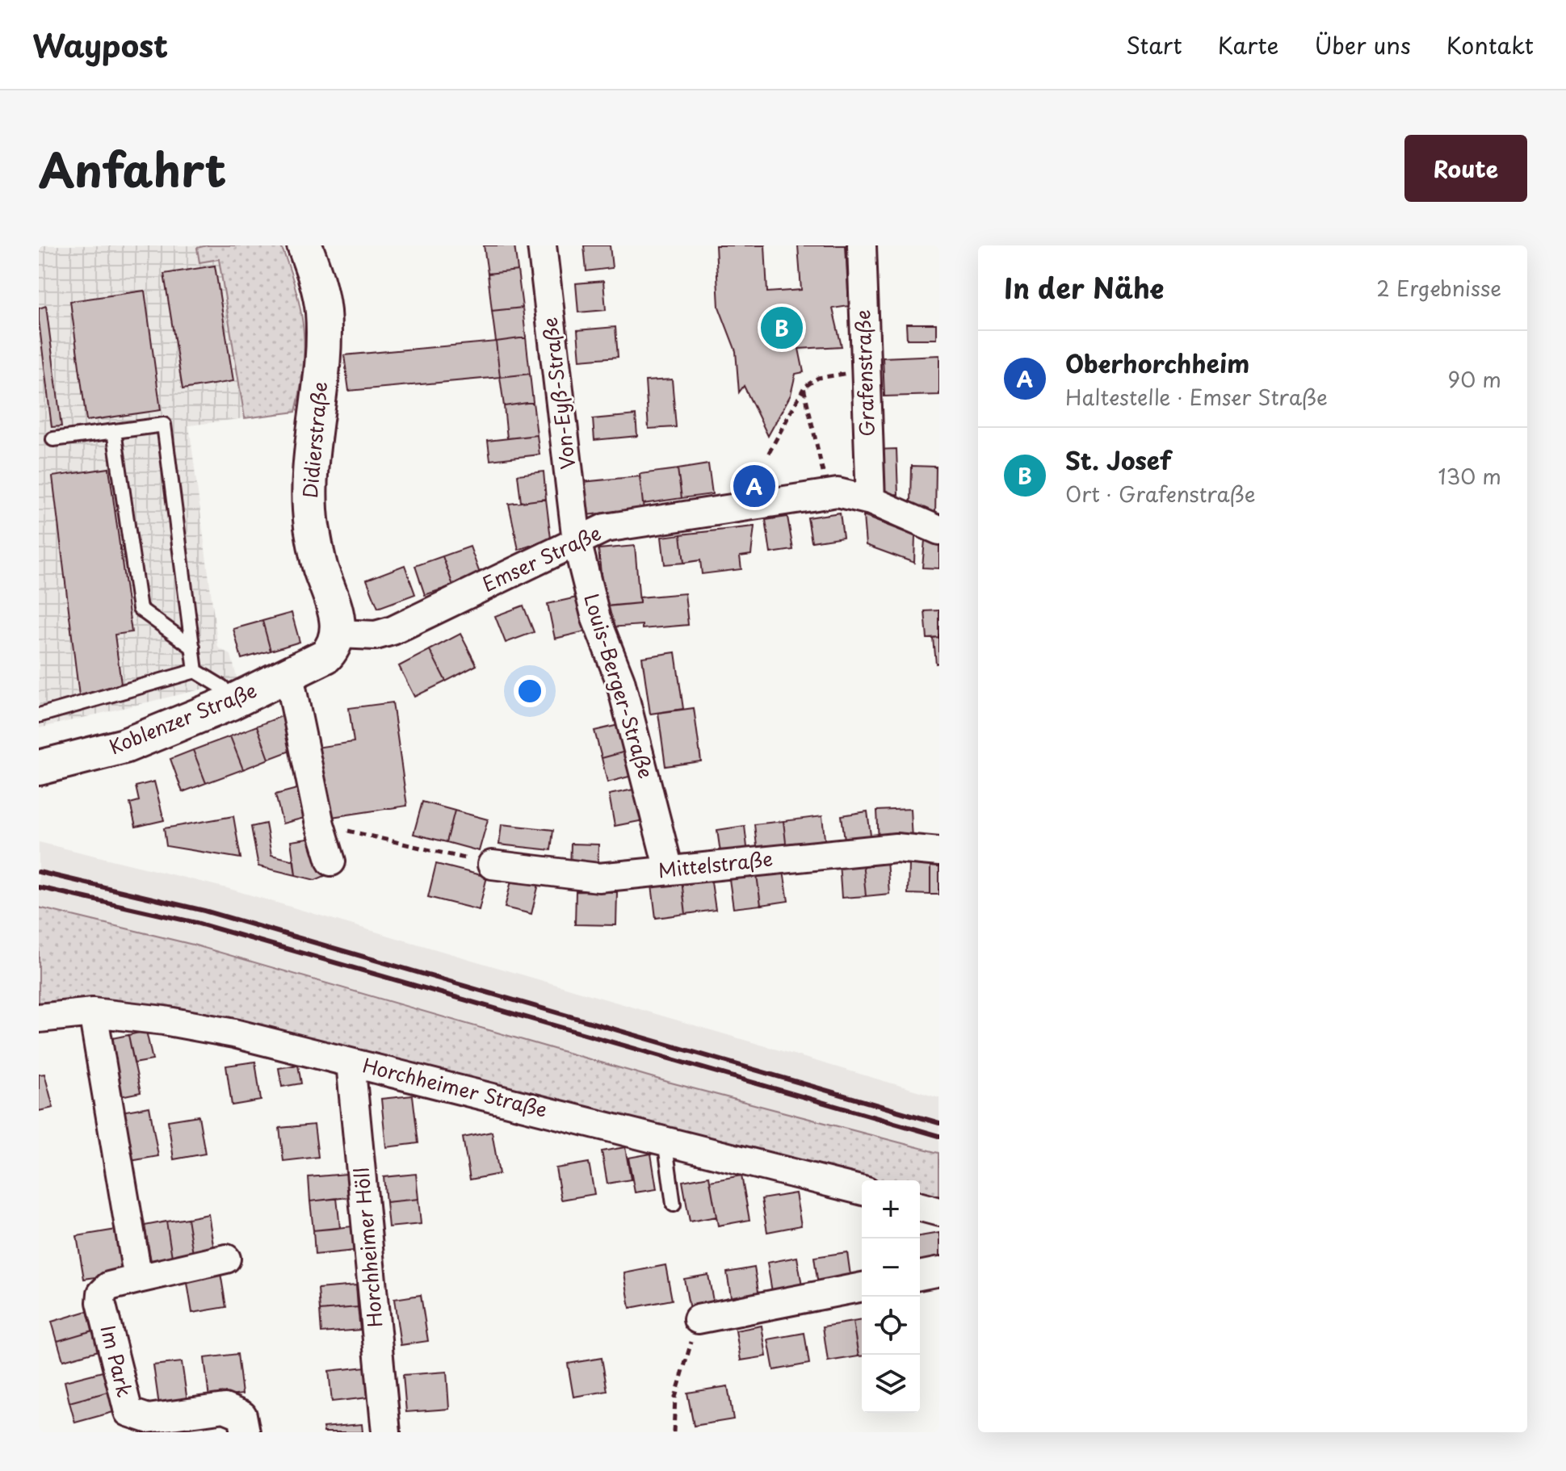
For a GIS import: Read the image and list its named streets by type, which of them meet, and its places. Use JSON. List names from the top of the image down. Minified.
{"streets":{"street":["Grafenstraße","Von-Eyß-Straße","Didierstraße","Emser Straße","Louis-Berger-Straße","Koblenzer Straße","Mittelstraße","Horchheimer Straße","Horchheimer Höll","Im Park"]},"crossings":[["Grafenstraße","Emser Straße"],["Von-Eyß-Straße","Emser Straße"],["Von-Eyß-Straße","Louis-Berger-Straße"],["Didierstraße","Emser Straße"],["Didierstraße","Koblenzer Straße"],["Emser Straße","Louis-Berger-Straße"],["Emser Straße","Koblenzer Straße"],["Louis-Berger-Straße","Mittelstraße"],["Horchheimer Straße","Horchheimer Höll"]],"page":{"header":"Waypost","nav":["Start","Karte","Über uns","Kontakt"],"title":"Anfahrt","buttons":"Route","heading":["In der Nähe","2 Ergebnisse"],"pins":["B","A"],"list":[{"mark":"A","name":"Oberhorchheim","note":"Haltestelle · Emser Straße","value":"90 m"},{"mark":"B","name":"St. Josef","note":"Ort · Grafenstraße","value":"130 m"}],"map_buttons":["+","−"]}}
